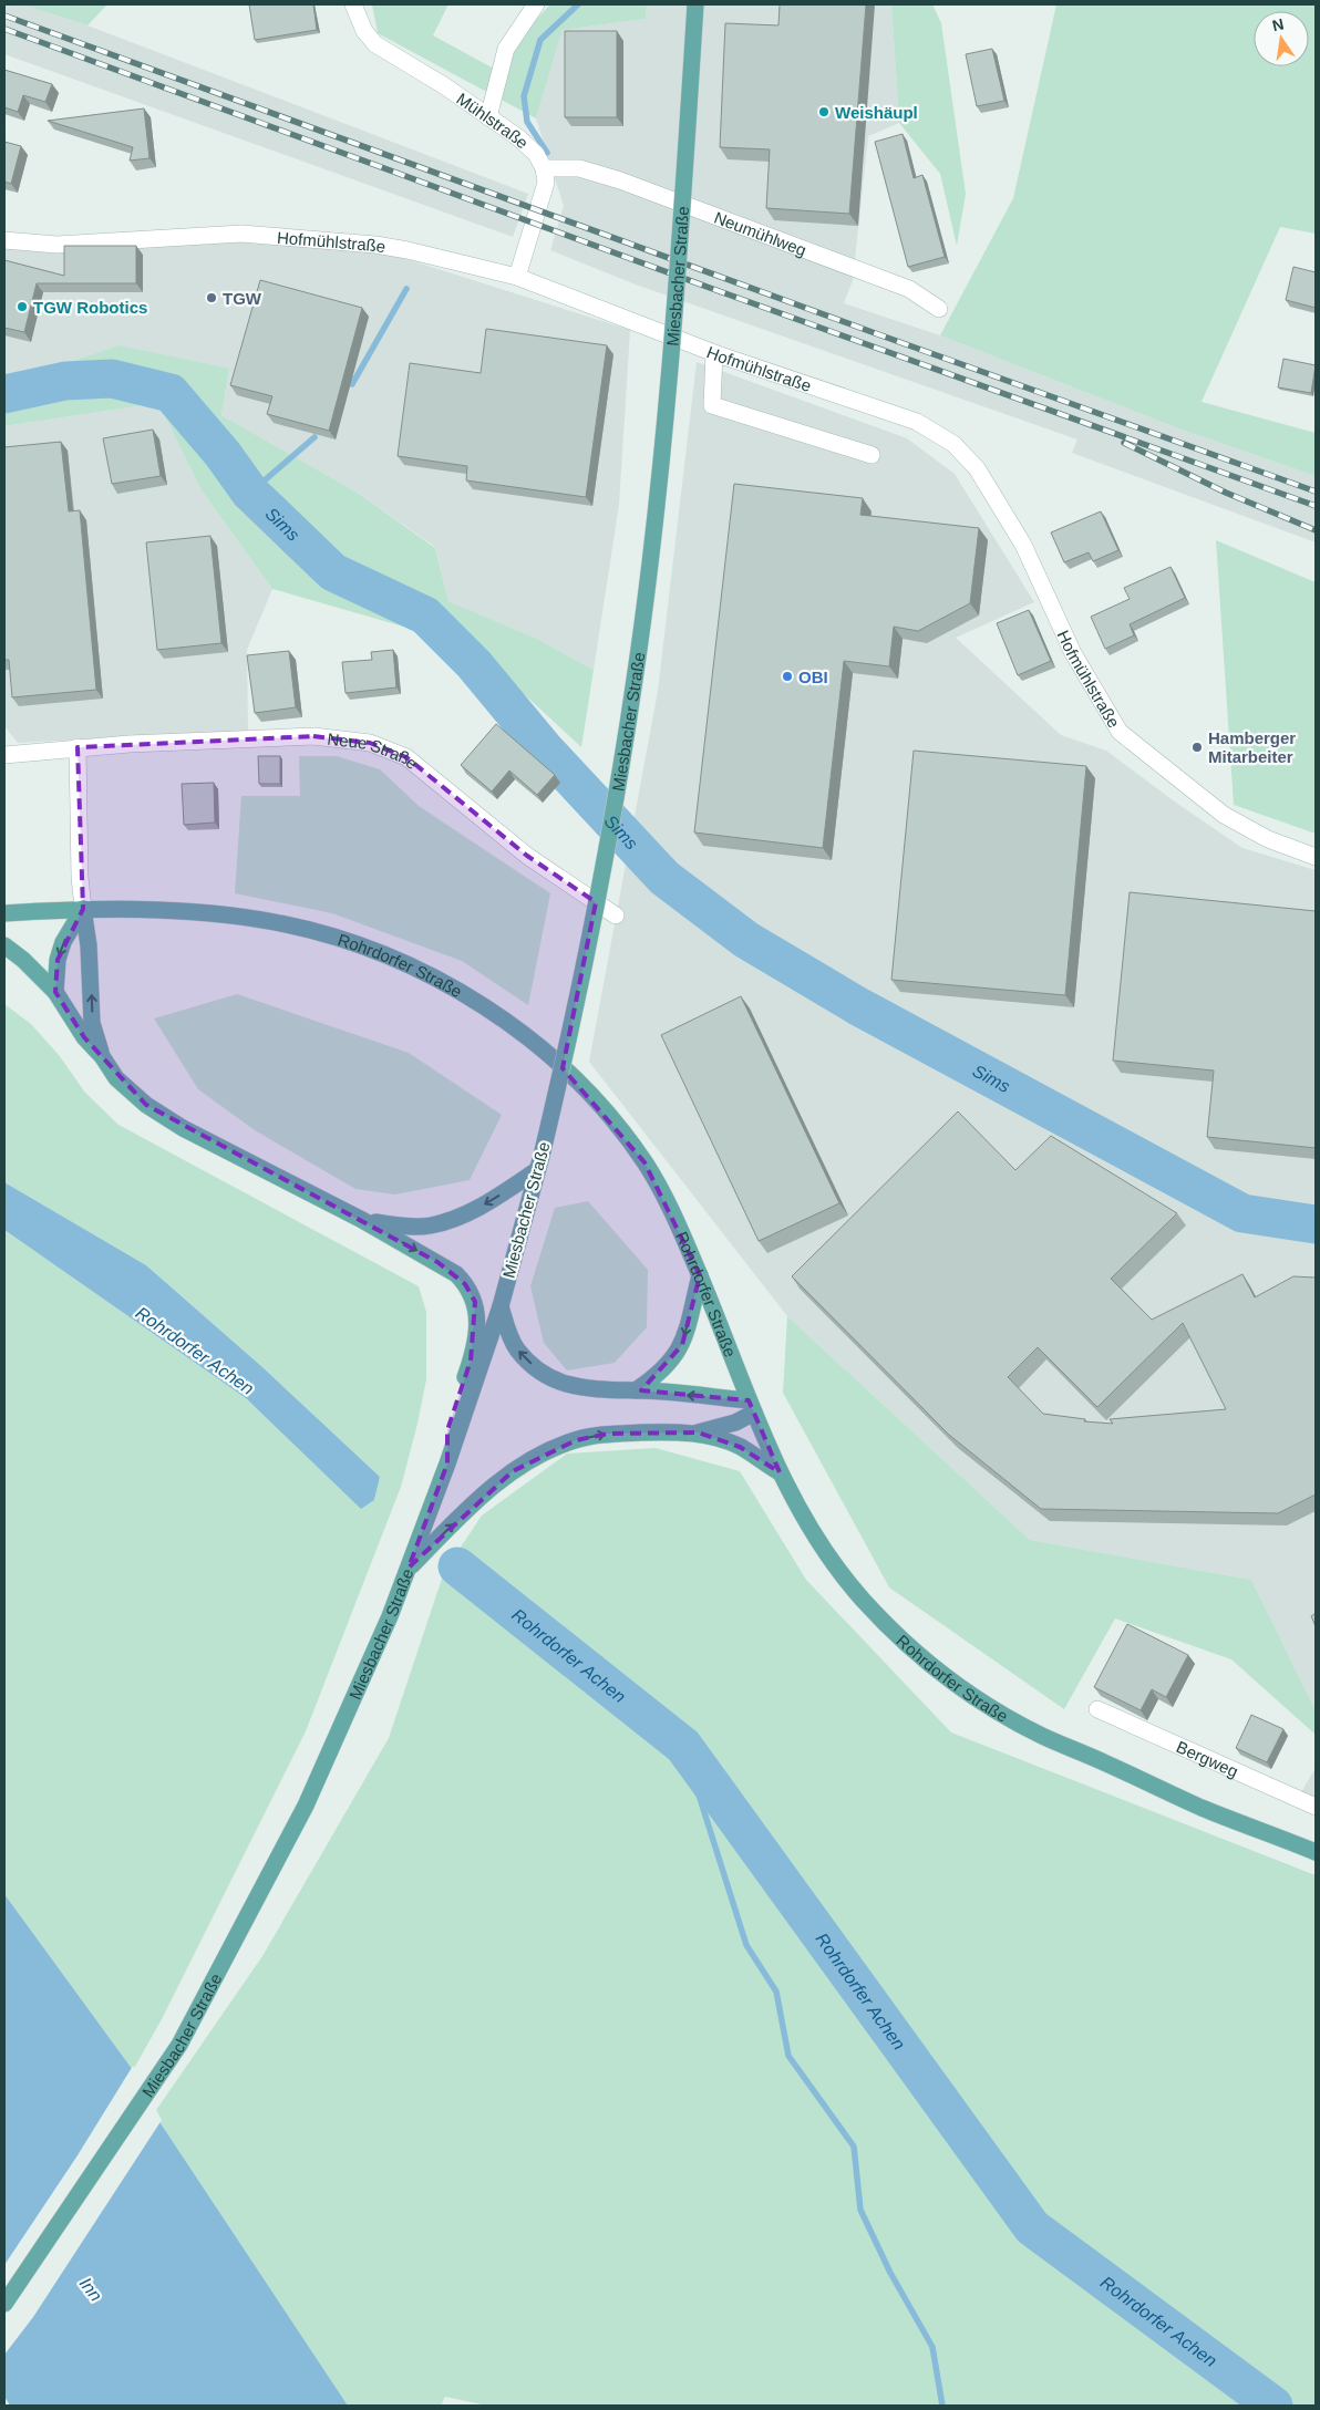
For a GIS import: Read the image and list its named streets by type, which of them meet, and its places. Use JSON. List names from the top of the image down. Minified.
{"streets":{"main road":["Miesbacher Straße","Rohrdorfer Straße"],"street":["Mühlstraße","Neumühlweg","Hofmühlstraße","Neue Straße","Bergweg"]},"crossings":[["Mühlstraße","Neumühlweg"]],"water":["Sims","Rohrdorfer Achen","Inn"],"places":["Weishäupl","TGW","TGW Robotics","OBI","Hamberger Mitarbeiter"],"north":"top"}
